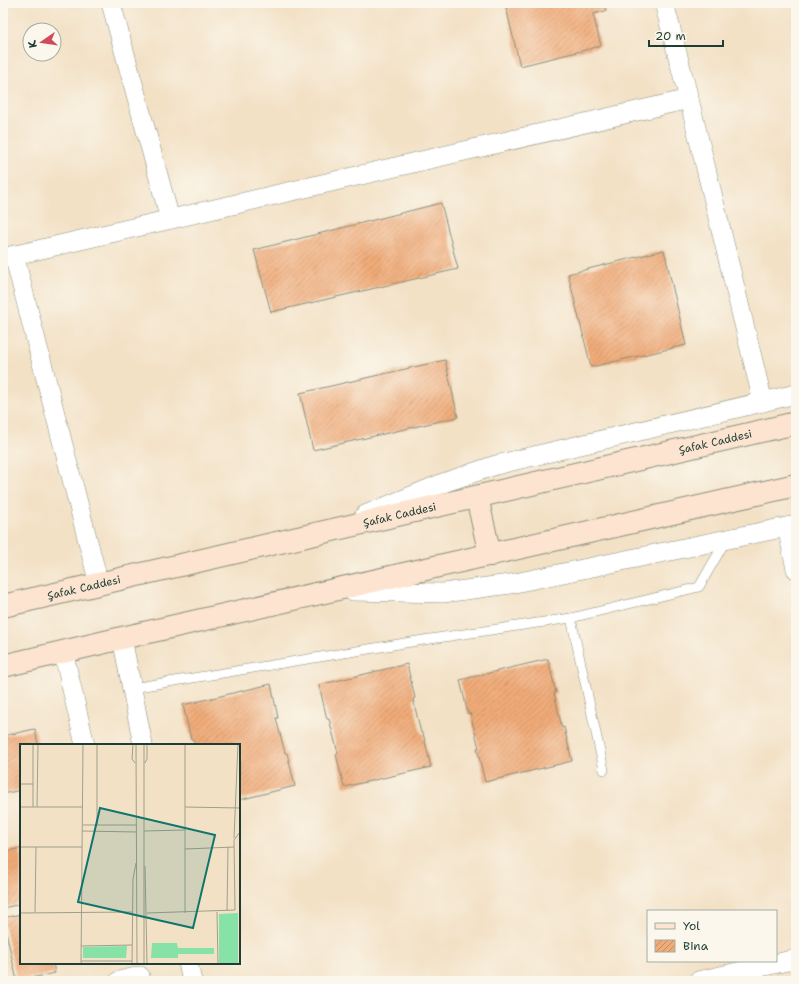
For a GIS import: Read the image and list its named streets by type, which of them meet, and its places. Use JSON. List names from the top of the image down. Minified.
{"streets":{"main road":["Şafak Caddesi"]},"legend":["Yol","Bina"],"scale_bar":"20 m","north":"left"}
